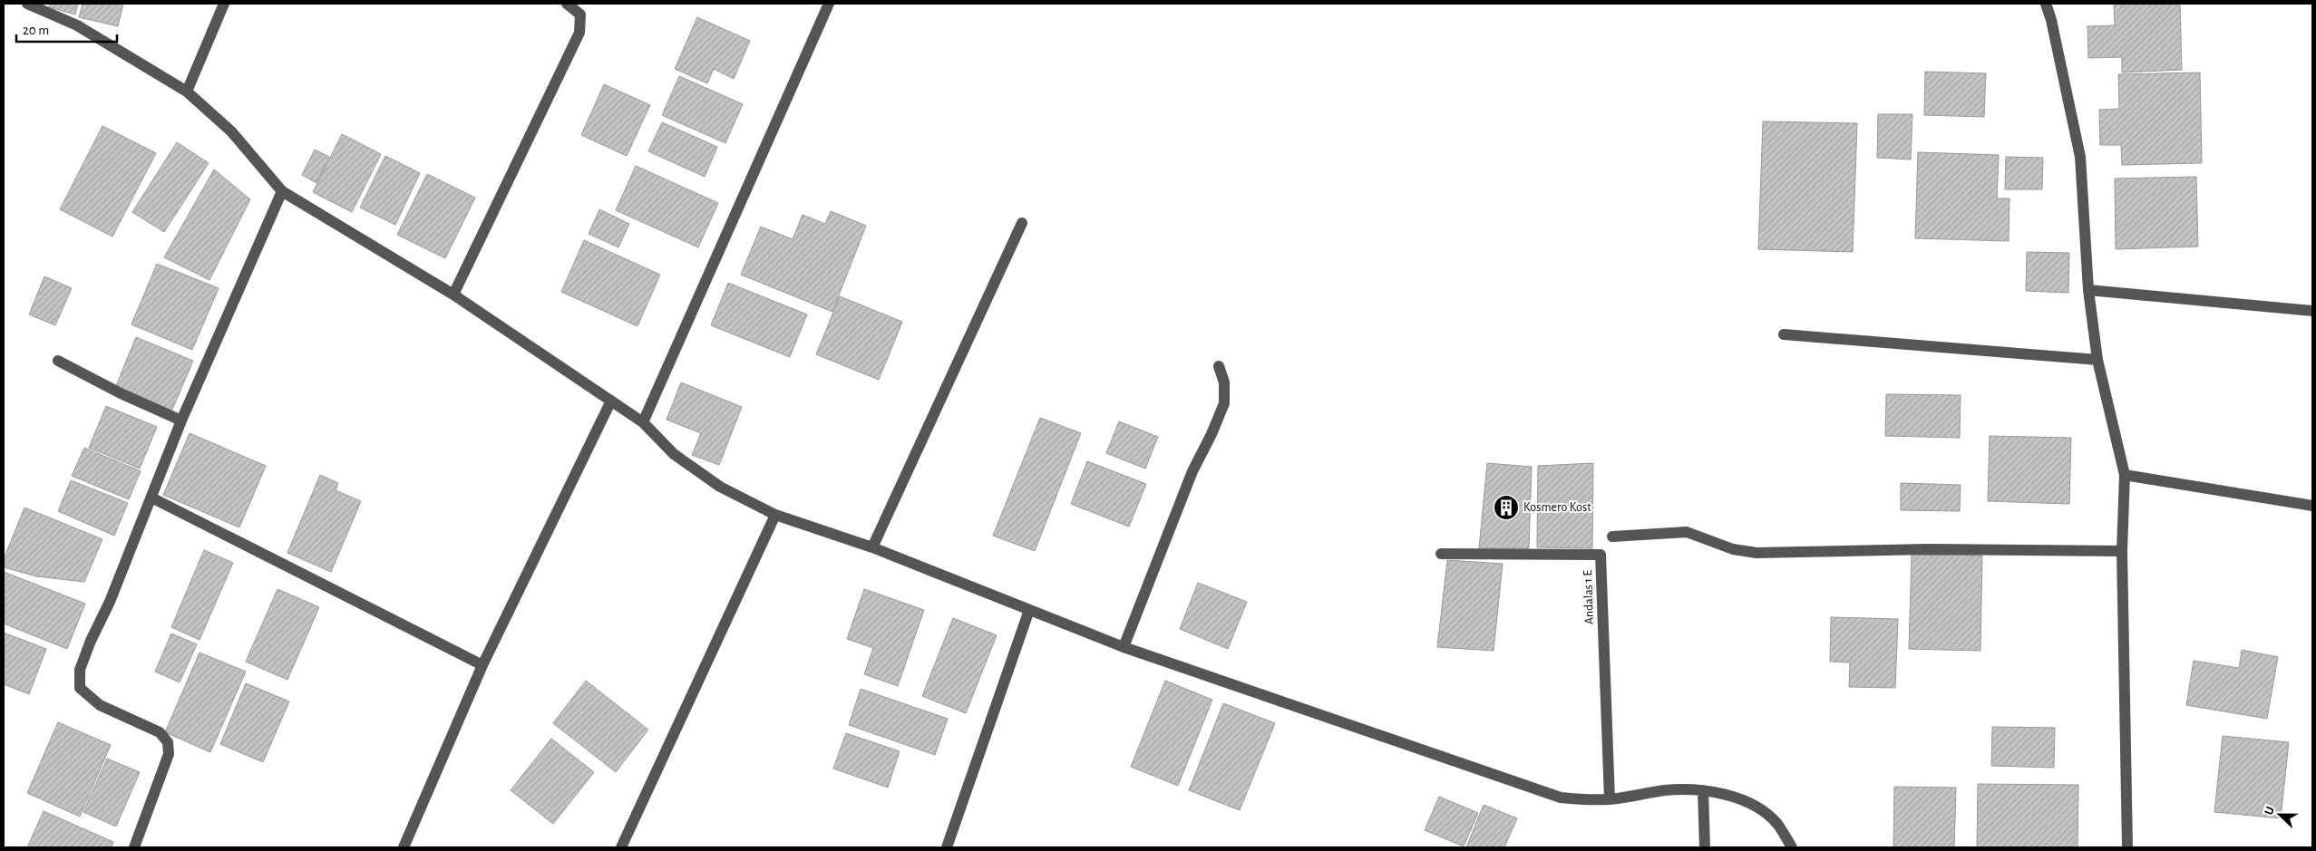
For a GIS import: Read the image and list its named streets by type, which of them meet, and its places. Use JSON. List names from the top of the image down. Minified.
{"streets":{"street":["Andalas 1 E"]},"places":{"building":["Kosmero Kost"]},"scale_bar":"20 m","north":"left"}
